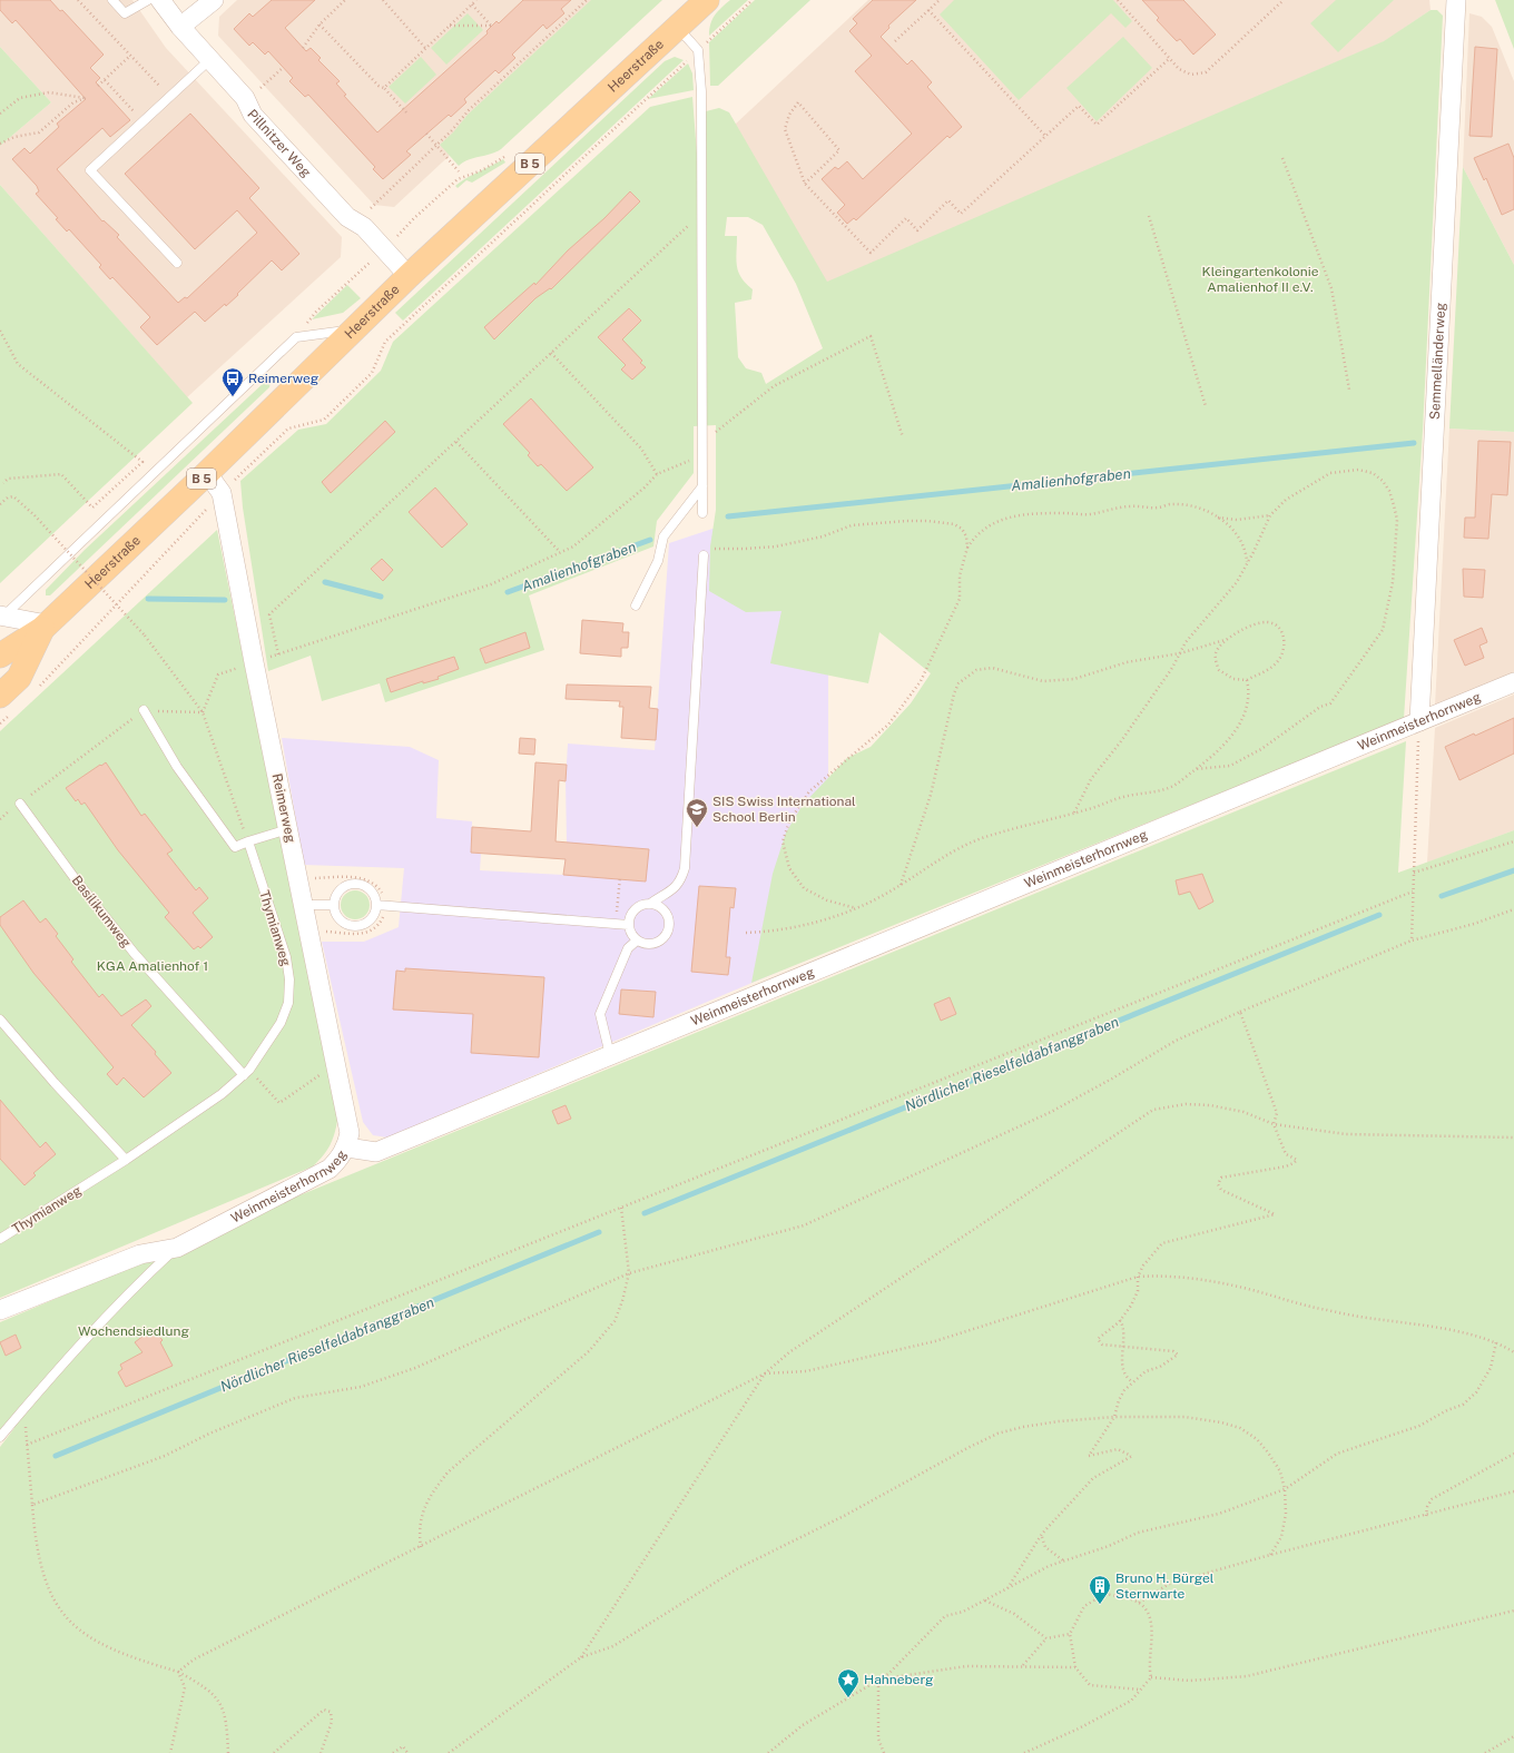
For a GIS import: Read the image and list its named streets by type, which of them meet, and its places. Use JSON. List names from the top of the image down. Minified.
{"streets":{"main road":["Heerstraße","B 5"],"street":["Pillnitzer Weg","Semmelländerweg","Weinmeisterhornweg","Reimerweg"],"lane":["Basilikumweg","Thymianweg"]},"crossings":[["Heerstraße","Pillnitzer Weg"],["Heerstraße","Reimerweg"],["Semmelländerweg","Weinmeisterhornweg"],["Weinmeisterhornweg","Reimerweg"],["Basilikumweg","Thymianweg"]],"water":["Amalienhofgraben","Nördlicher Rieselfeldabfanggraben"],"parks":["Kleingartenkolonie Amalienhof II e.V.","KGA Amalienhof 1","Wochendsiedlung"],"places":{"bus stop":["Reimerweg"],"school or university":["SIS Swiss International School Berlin"],"building":["Bruno H. Bürgel Sternwarte"],"place":["Hahneberg"]}}
